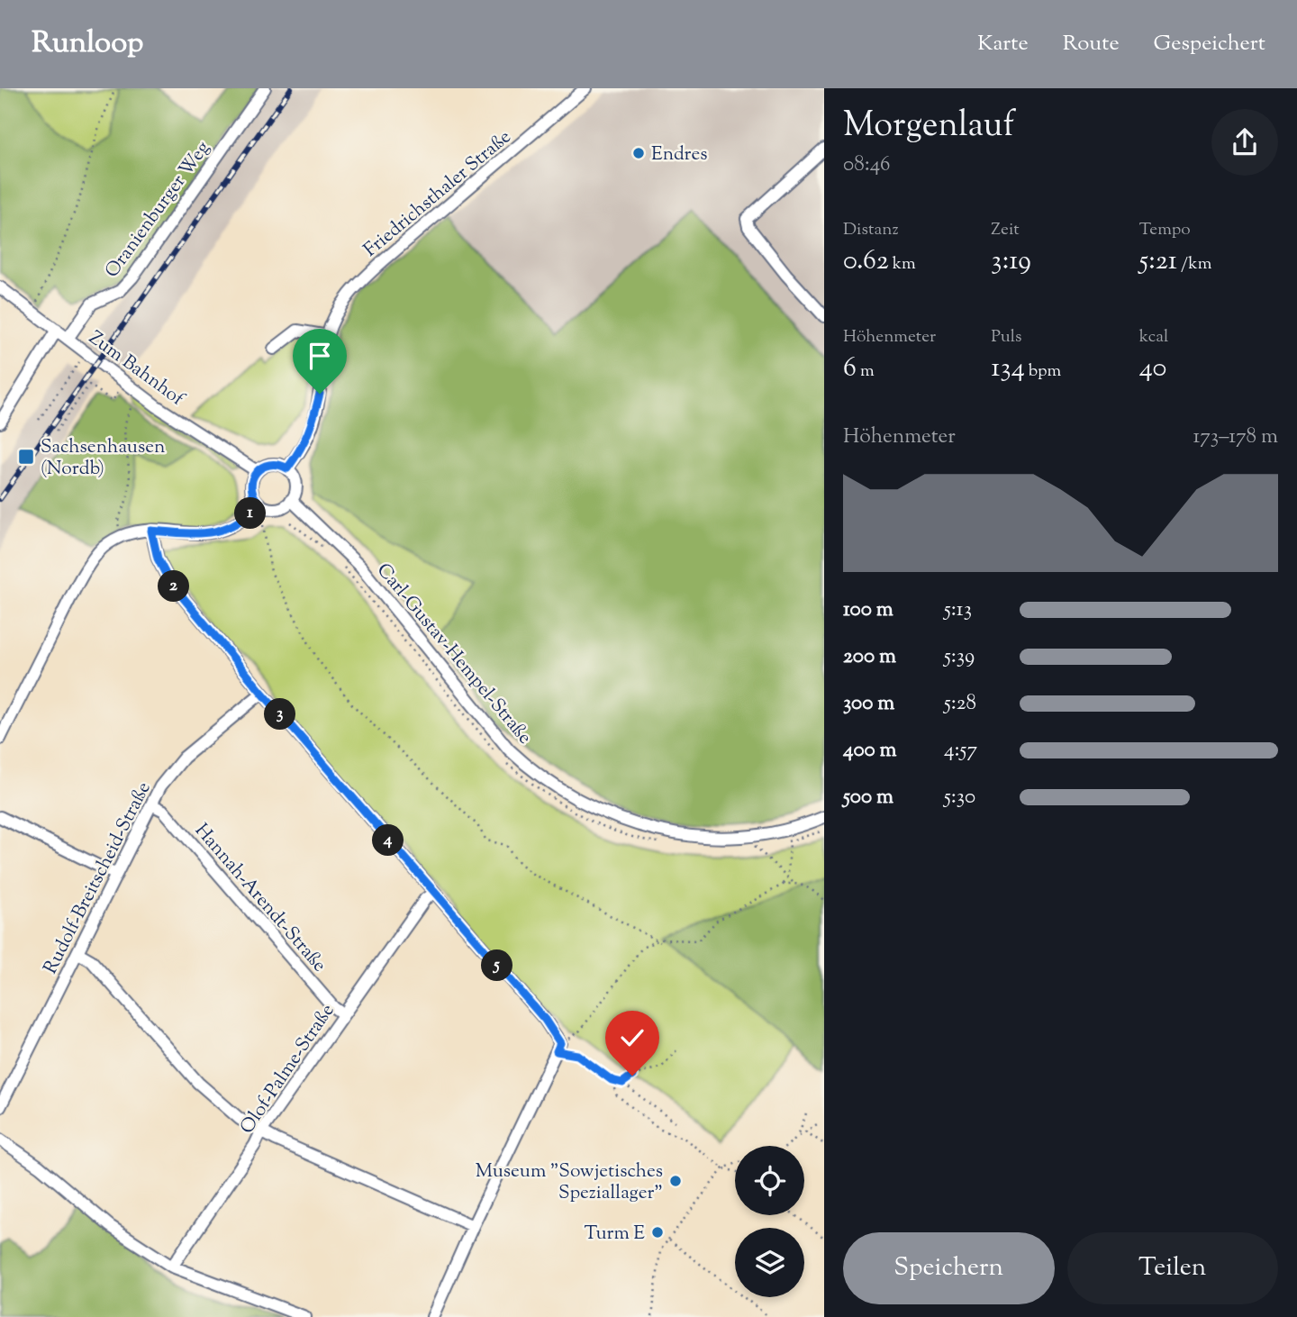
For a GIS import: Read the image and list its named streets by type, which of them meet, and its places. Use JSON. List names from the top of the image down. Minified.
{"streets":{"street":["Friedrichsthaler Straße","Oranienburger Weg","Zum Bahnhof","Carl-Gustav-Hempel-Straße","Rudolf-Breitscheid-Straße","Hannah-Arendt-Straße","Olof-Palme-Straße"]},"crossings":[["Friedrichsthaler Straße","Zum Bahnhof"],["Friedrichsthaler Straße","Carl-Gustav-Hempel-Straße"],["Oranienburger Weg","Zum Bahnhof"],["Zum Bahnhof","Carl-Gustav-Hempel-Straße"],["Rudolf-Breitscheid-Straße","Hannah-Arendt-Straße"],["Hannah-Arendt-Straße","Olof-Palme-Straße"]],"places":{"other":["Endres","Museum \"Sowjetisches Speziallager\"","Turm E"],"transit":["Sachsenhausen (Nordb)"]},"page":{"header":"Runloop","nav":["Karte","Route","Gespeichert"],"heading":["Morgenlauf","08:46"],"stats":[["Distanz","0.62 km"],["Zeit","3:19"],["Tempo","5:21 /km"],["Höhenmeter","6 m"],["Puls","134 bpm"],["kcal","40"]],"chart":["Höhenmeter","173–178 m"],"pins":["1","2","3","4","5"],"list":[{"name":"100 m","note":"5:13"},{"name":"200 m","note":"5:39"},{"name":"300 m","note":"5:28"},{"name":"400 m","note":"4:57"},{"name":"500 m","note":"5:30"}],"buttons":["Speichern","Teilen"]}}
